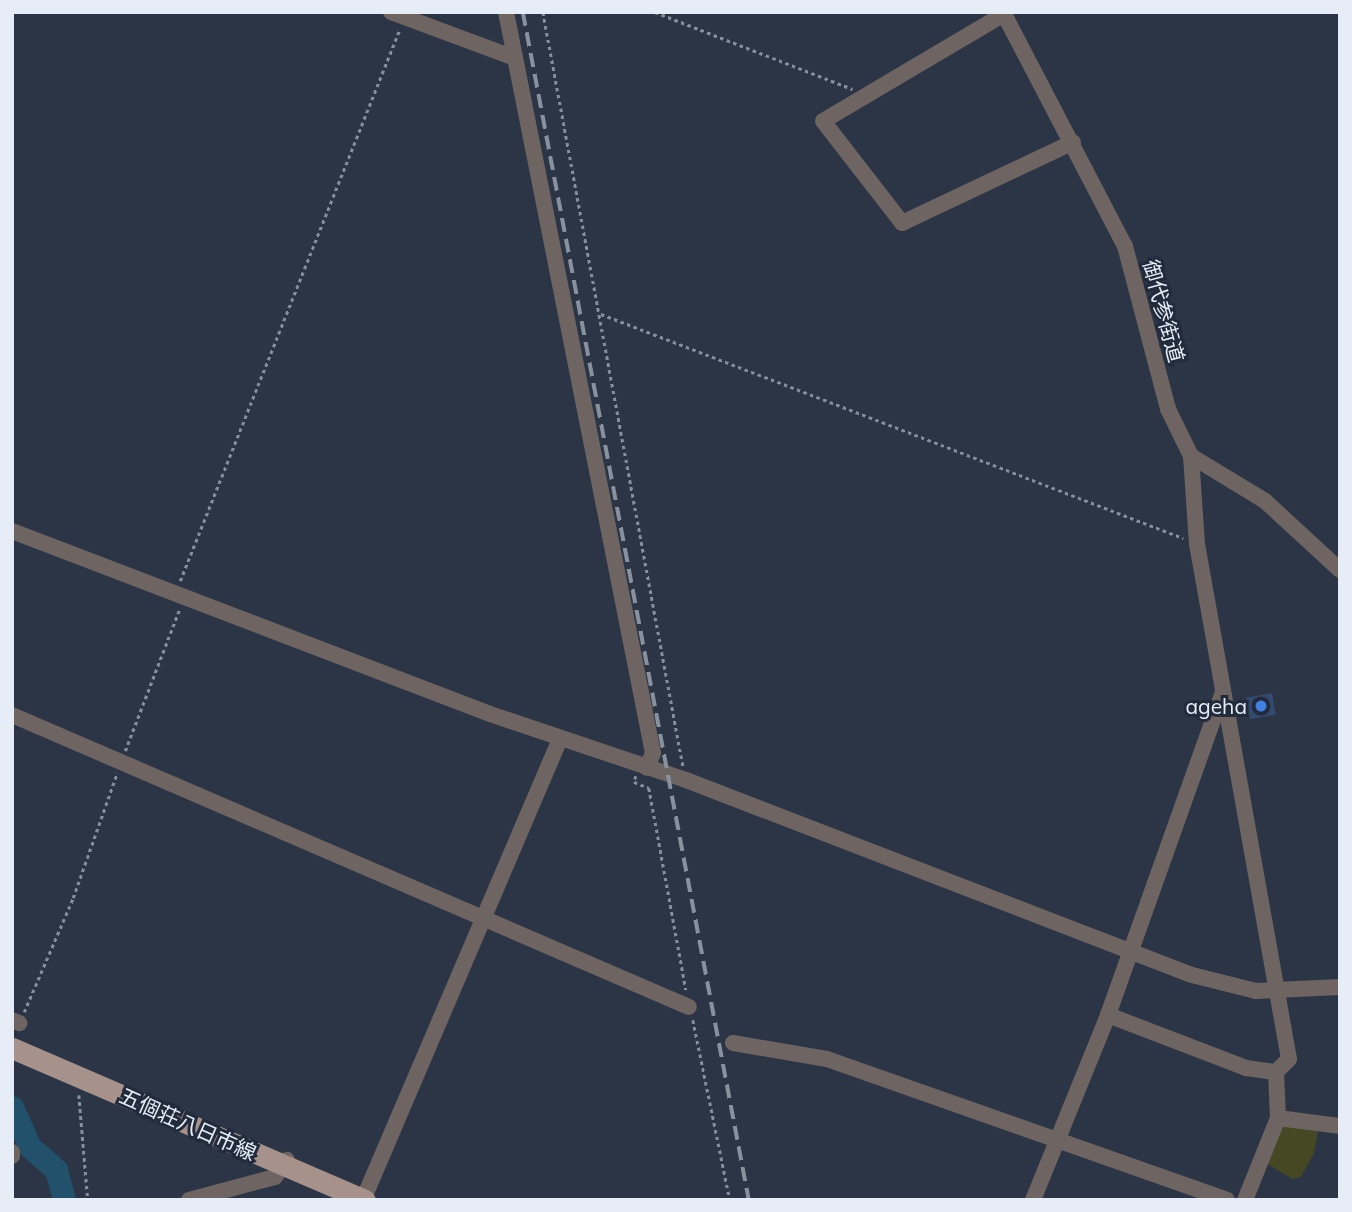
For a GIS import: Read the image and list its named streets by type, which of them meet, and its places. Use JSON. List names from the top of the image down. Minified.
{"streets":{"main road":["五個荘八日市線"],"street":["御代参街道"]},"places":["ageha"]}
